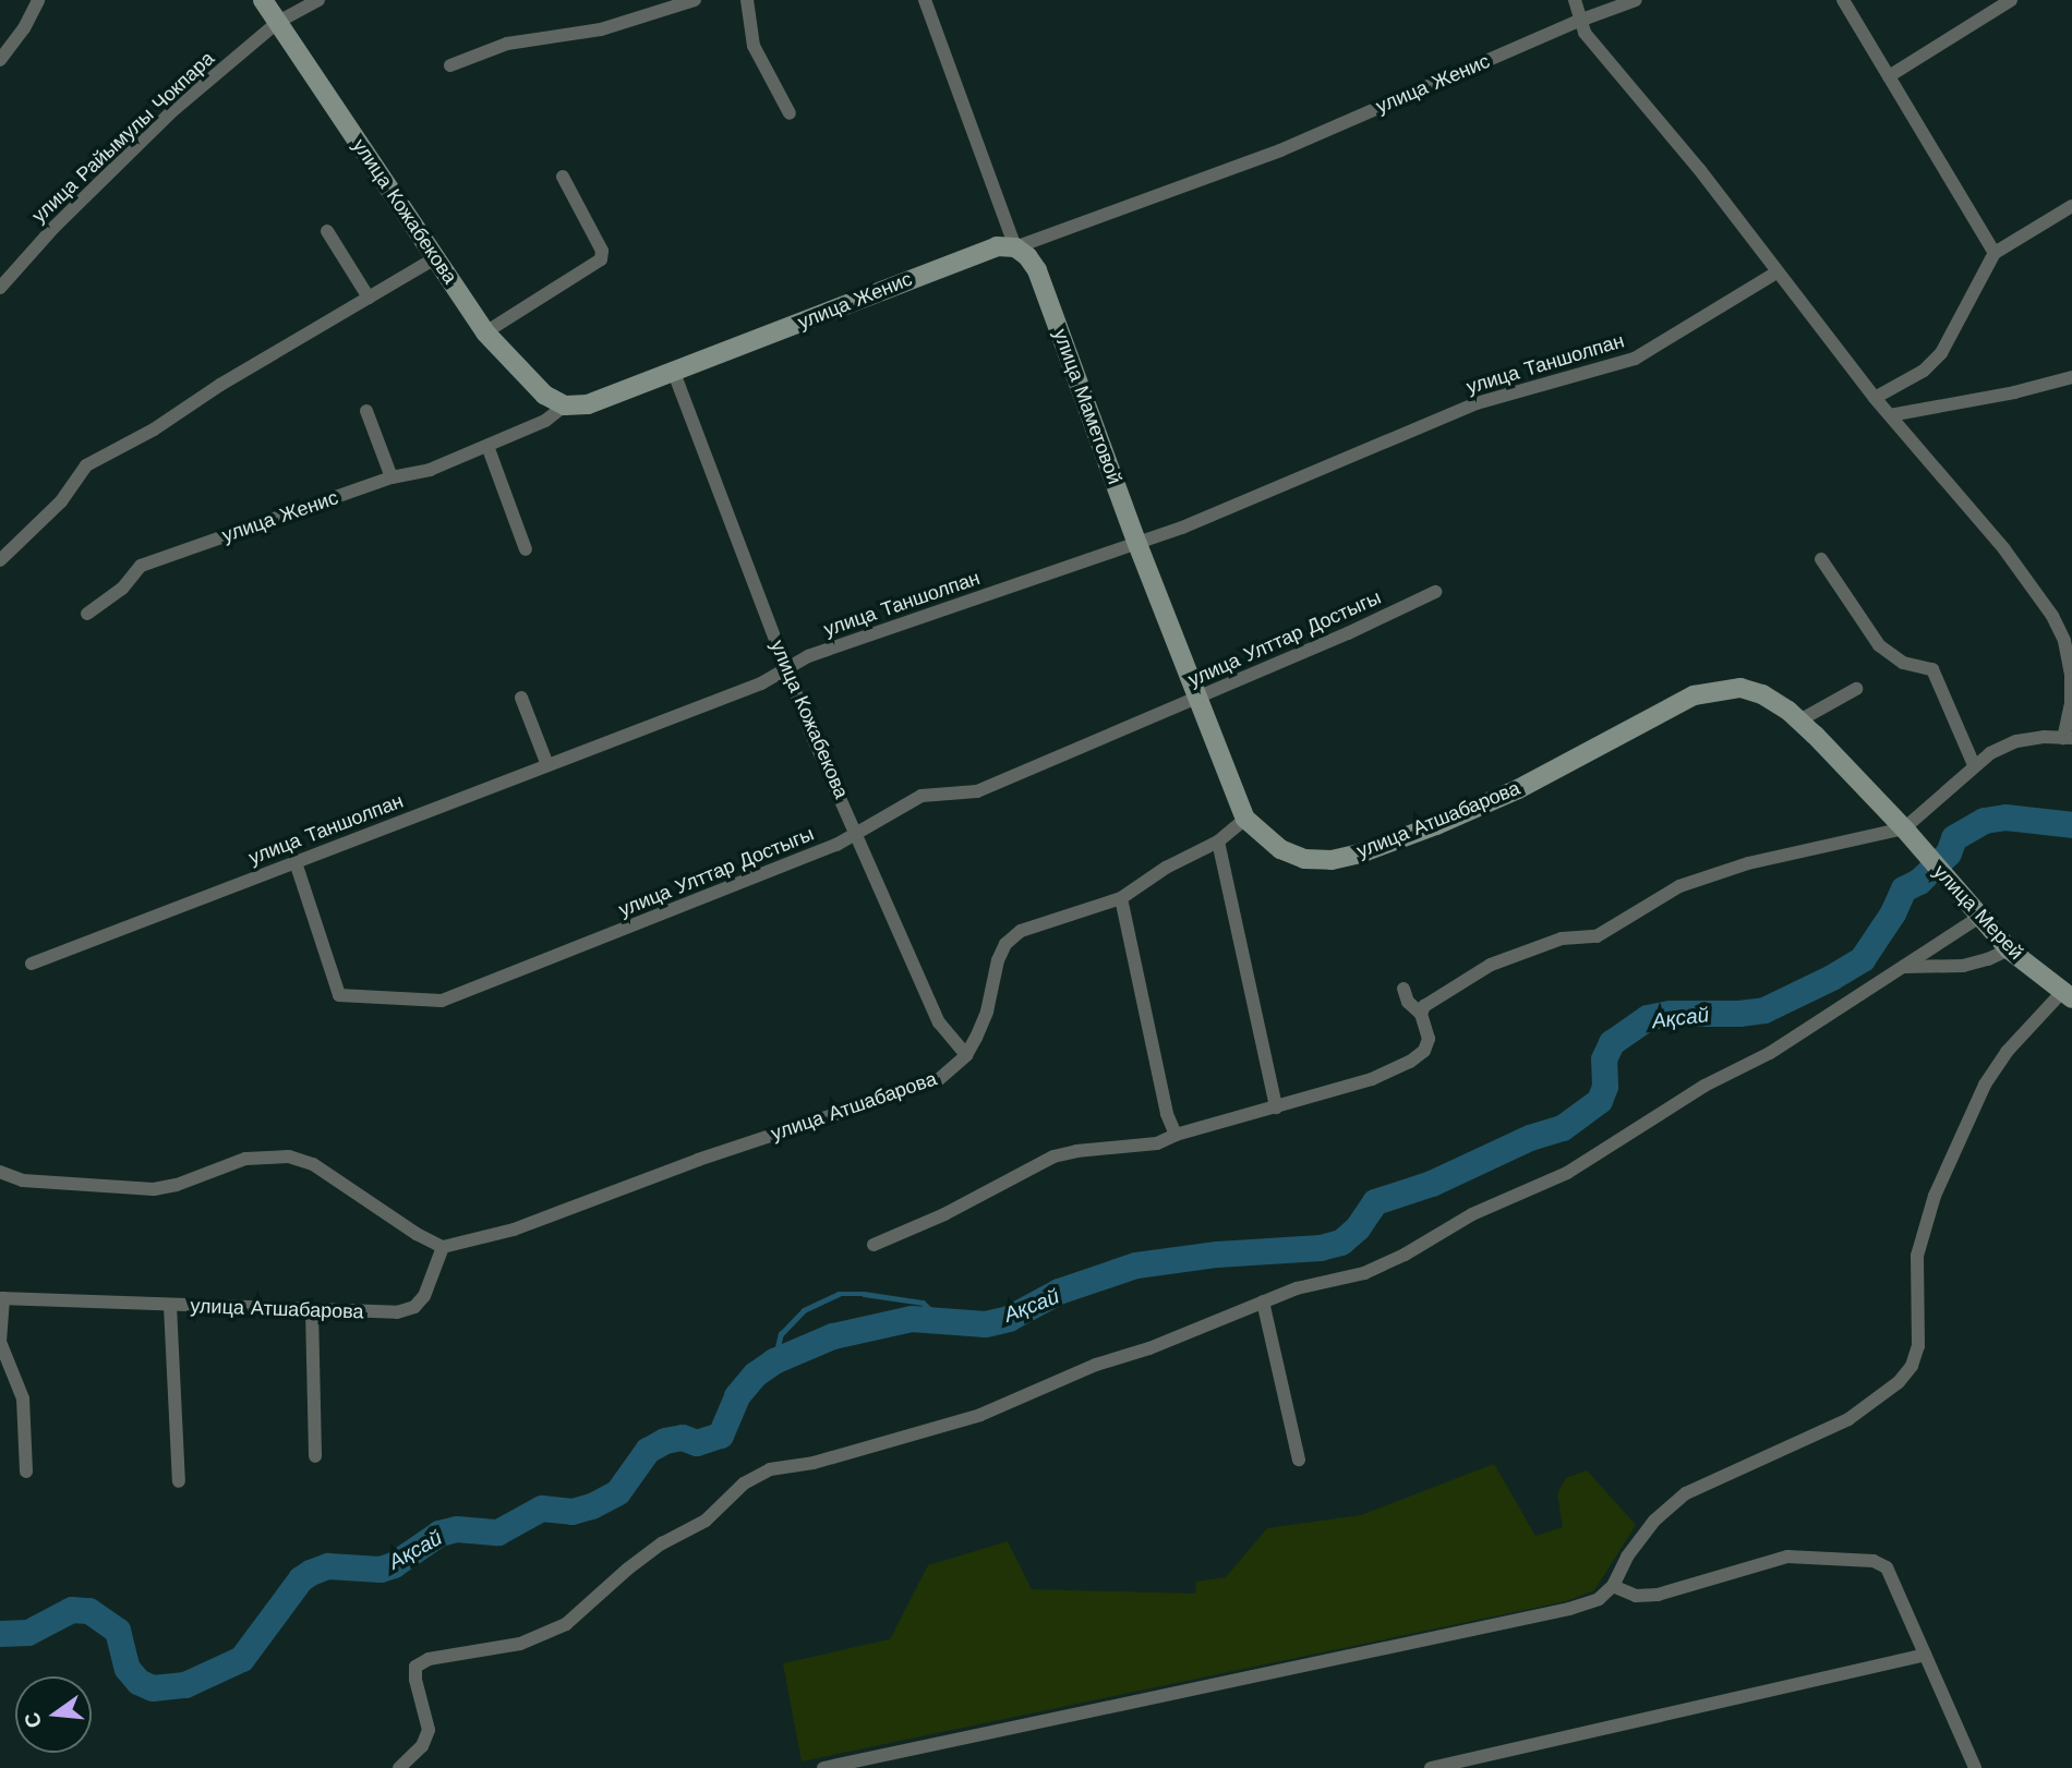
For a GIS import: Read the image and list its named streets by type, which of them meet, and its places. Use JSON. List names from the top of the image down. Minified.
{"streets":{"main road":["улица Женис","улица Кожабекова","улица Маметовой","улица Атшабарова","улица Мерей"],"street":["улица Райымулы Чокпара","улица Таншолпан","улица Улттар Достыгы"]},"crossings":[["улица Женис","улица Кожабекова"],["улица Женис","улица Маметовой"],["улица Райымулы Чокпара","улица Кожабекова"],["улица Кожабекова","улица Таншолпан"],["улица Кожабекова","улица Улттар Достыгы"],["улица Кожабекова","улица Атшабарова"],["улица Таншолпан","улица Маметовой"],["улица Таншолпан","улица Улттар Достыгы"],["улица Маметовой","улица Улттар Достыгы"],["улица Маметовой","улица Атшабарова"],["улица Атшабарова","улица Мерей"]],"water":["Ақсай"],"north":"left"}
